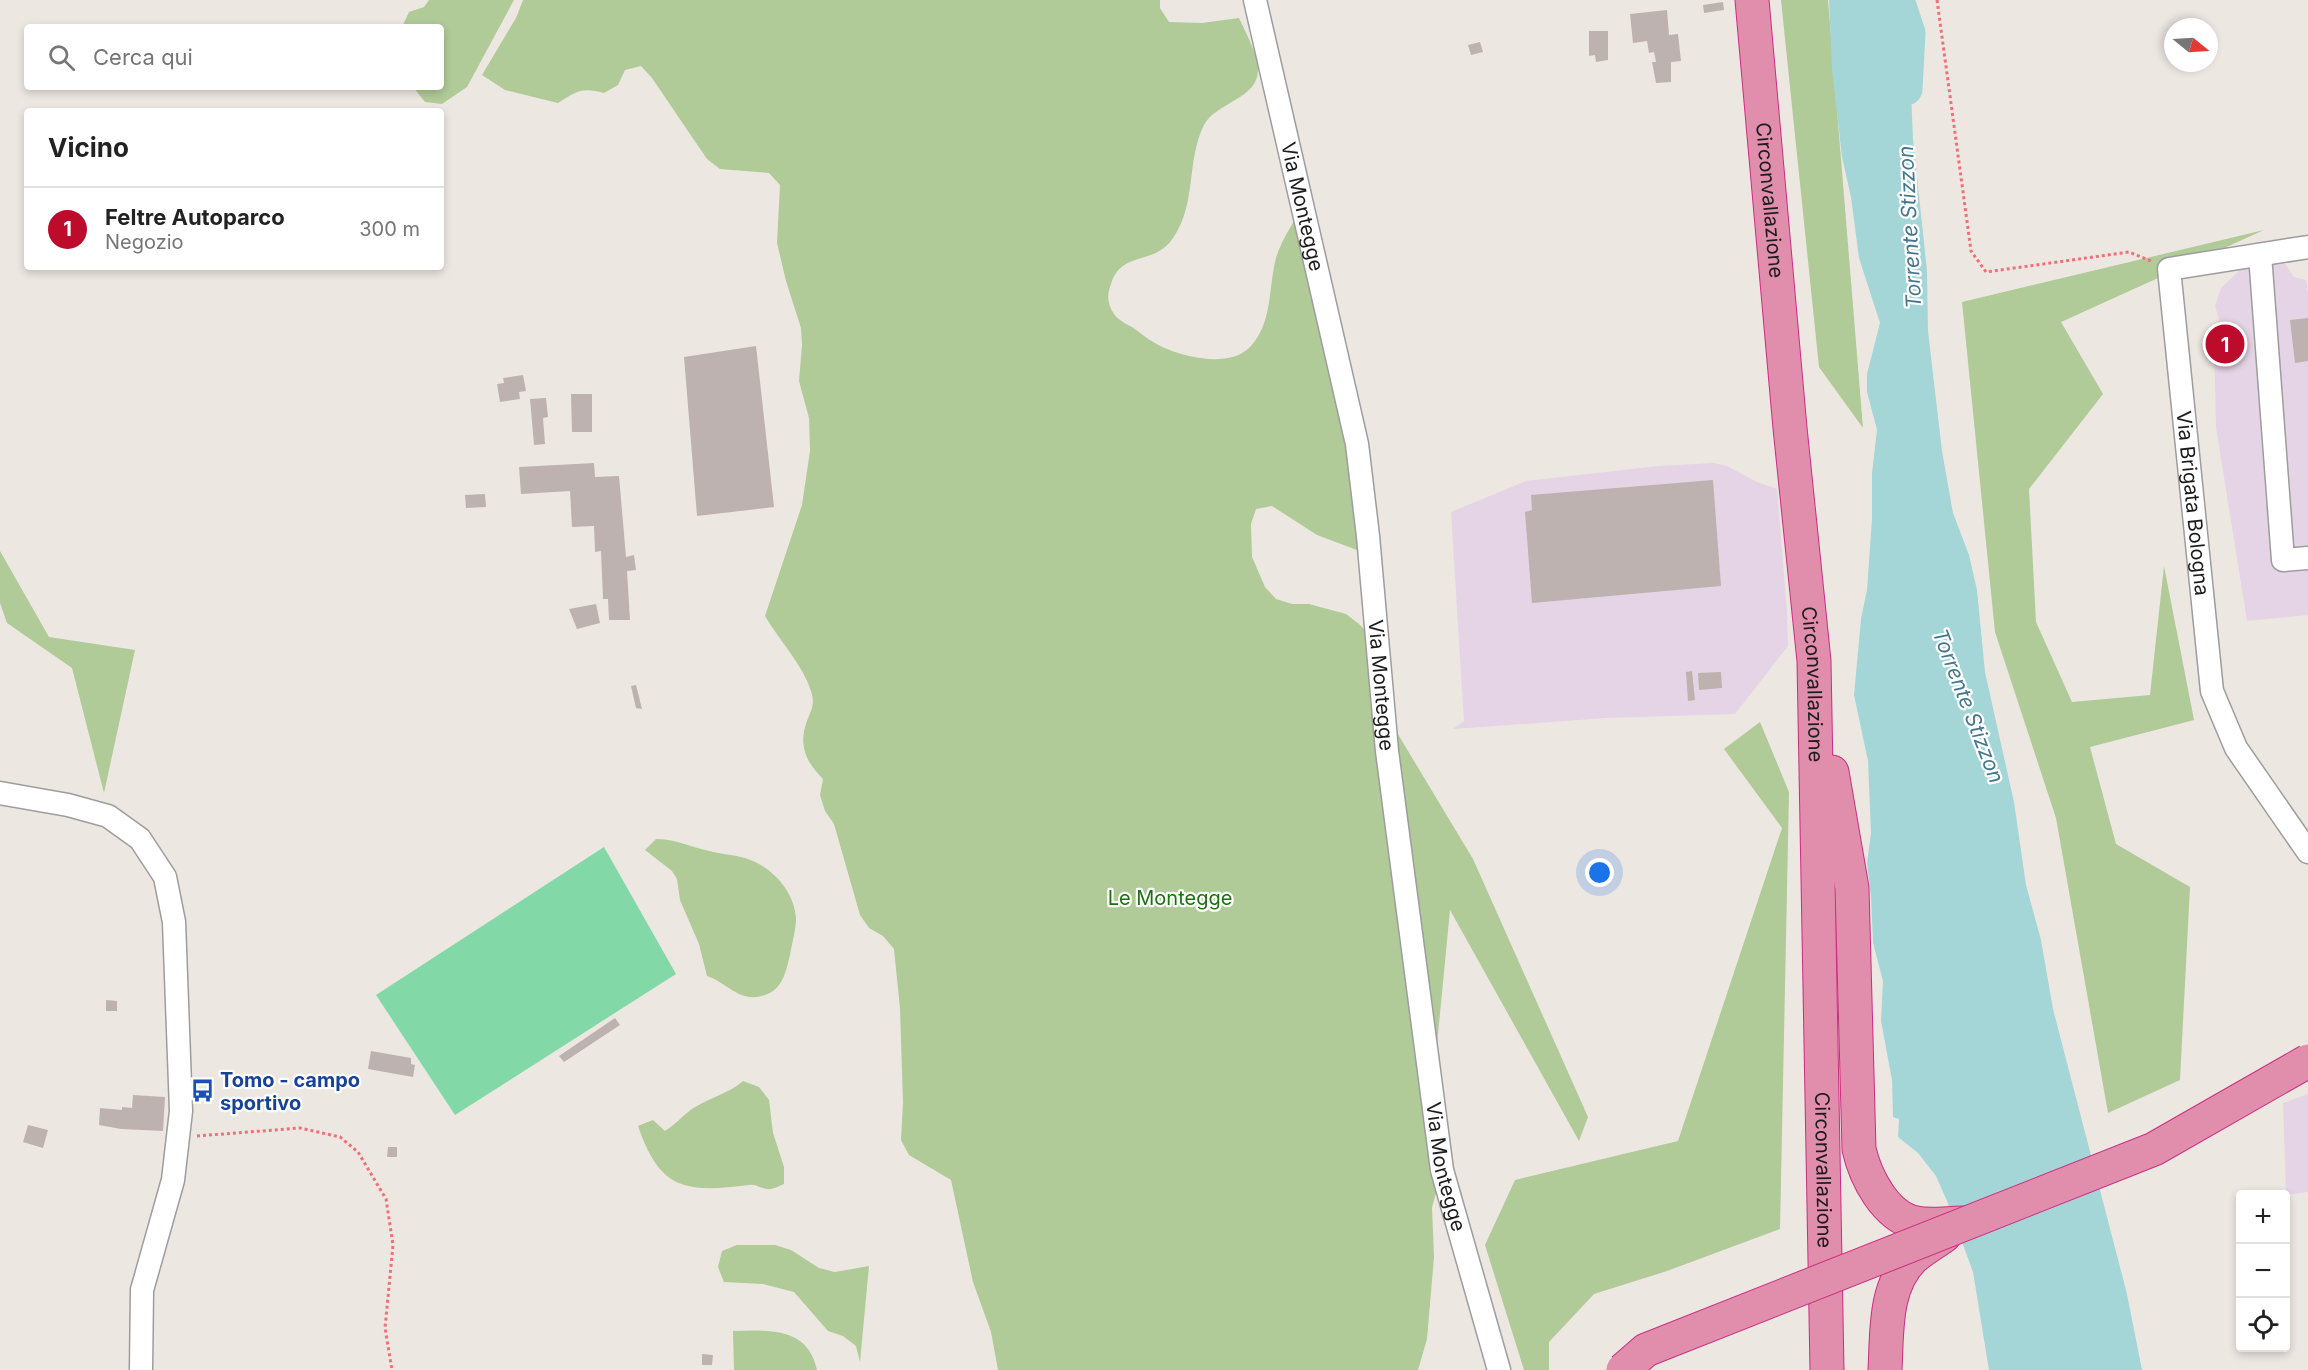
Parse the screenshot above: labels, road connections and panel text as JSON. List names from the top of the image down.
{
  "streets": {
    "highway": ["Circonvallazione"],
    "street": ["Via Montegge", "Via Brigata Bologna"]
  },
  "water": ["Torrente Stizzon"],
  "parks": ["Le Montegge"],
  "places": {
    "bus stop": ["Tomo - campo sportivo"]
  },
  "north": "right",
  "page": {
    "search": "Cerca qui",
    "heading": "Vicino",
    "list": [
      {
        "mark": "1",
        "name": "Feltre Autoparco",
        "note": "Negozio",
        "value": "300 m"
      }
    ],
    "pins": "1",
    "map_buttons": ["+", "−"]
  }
}
